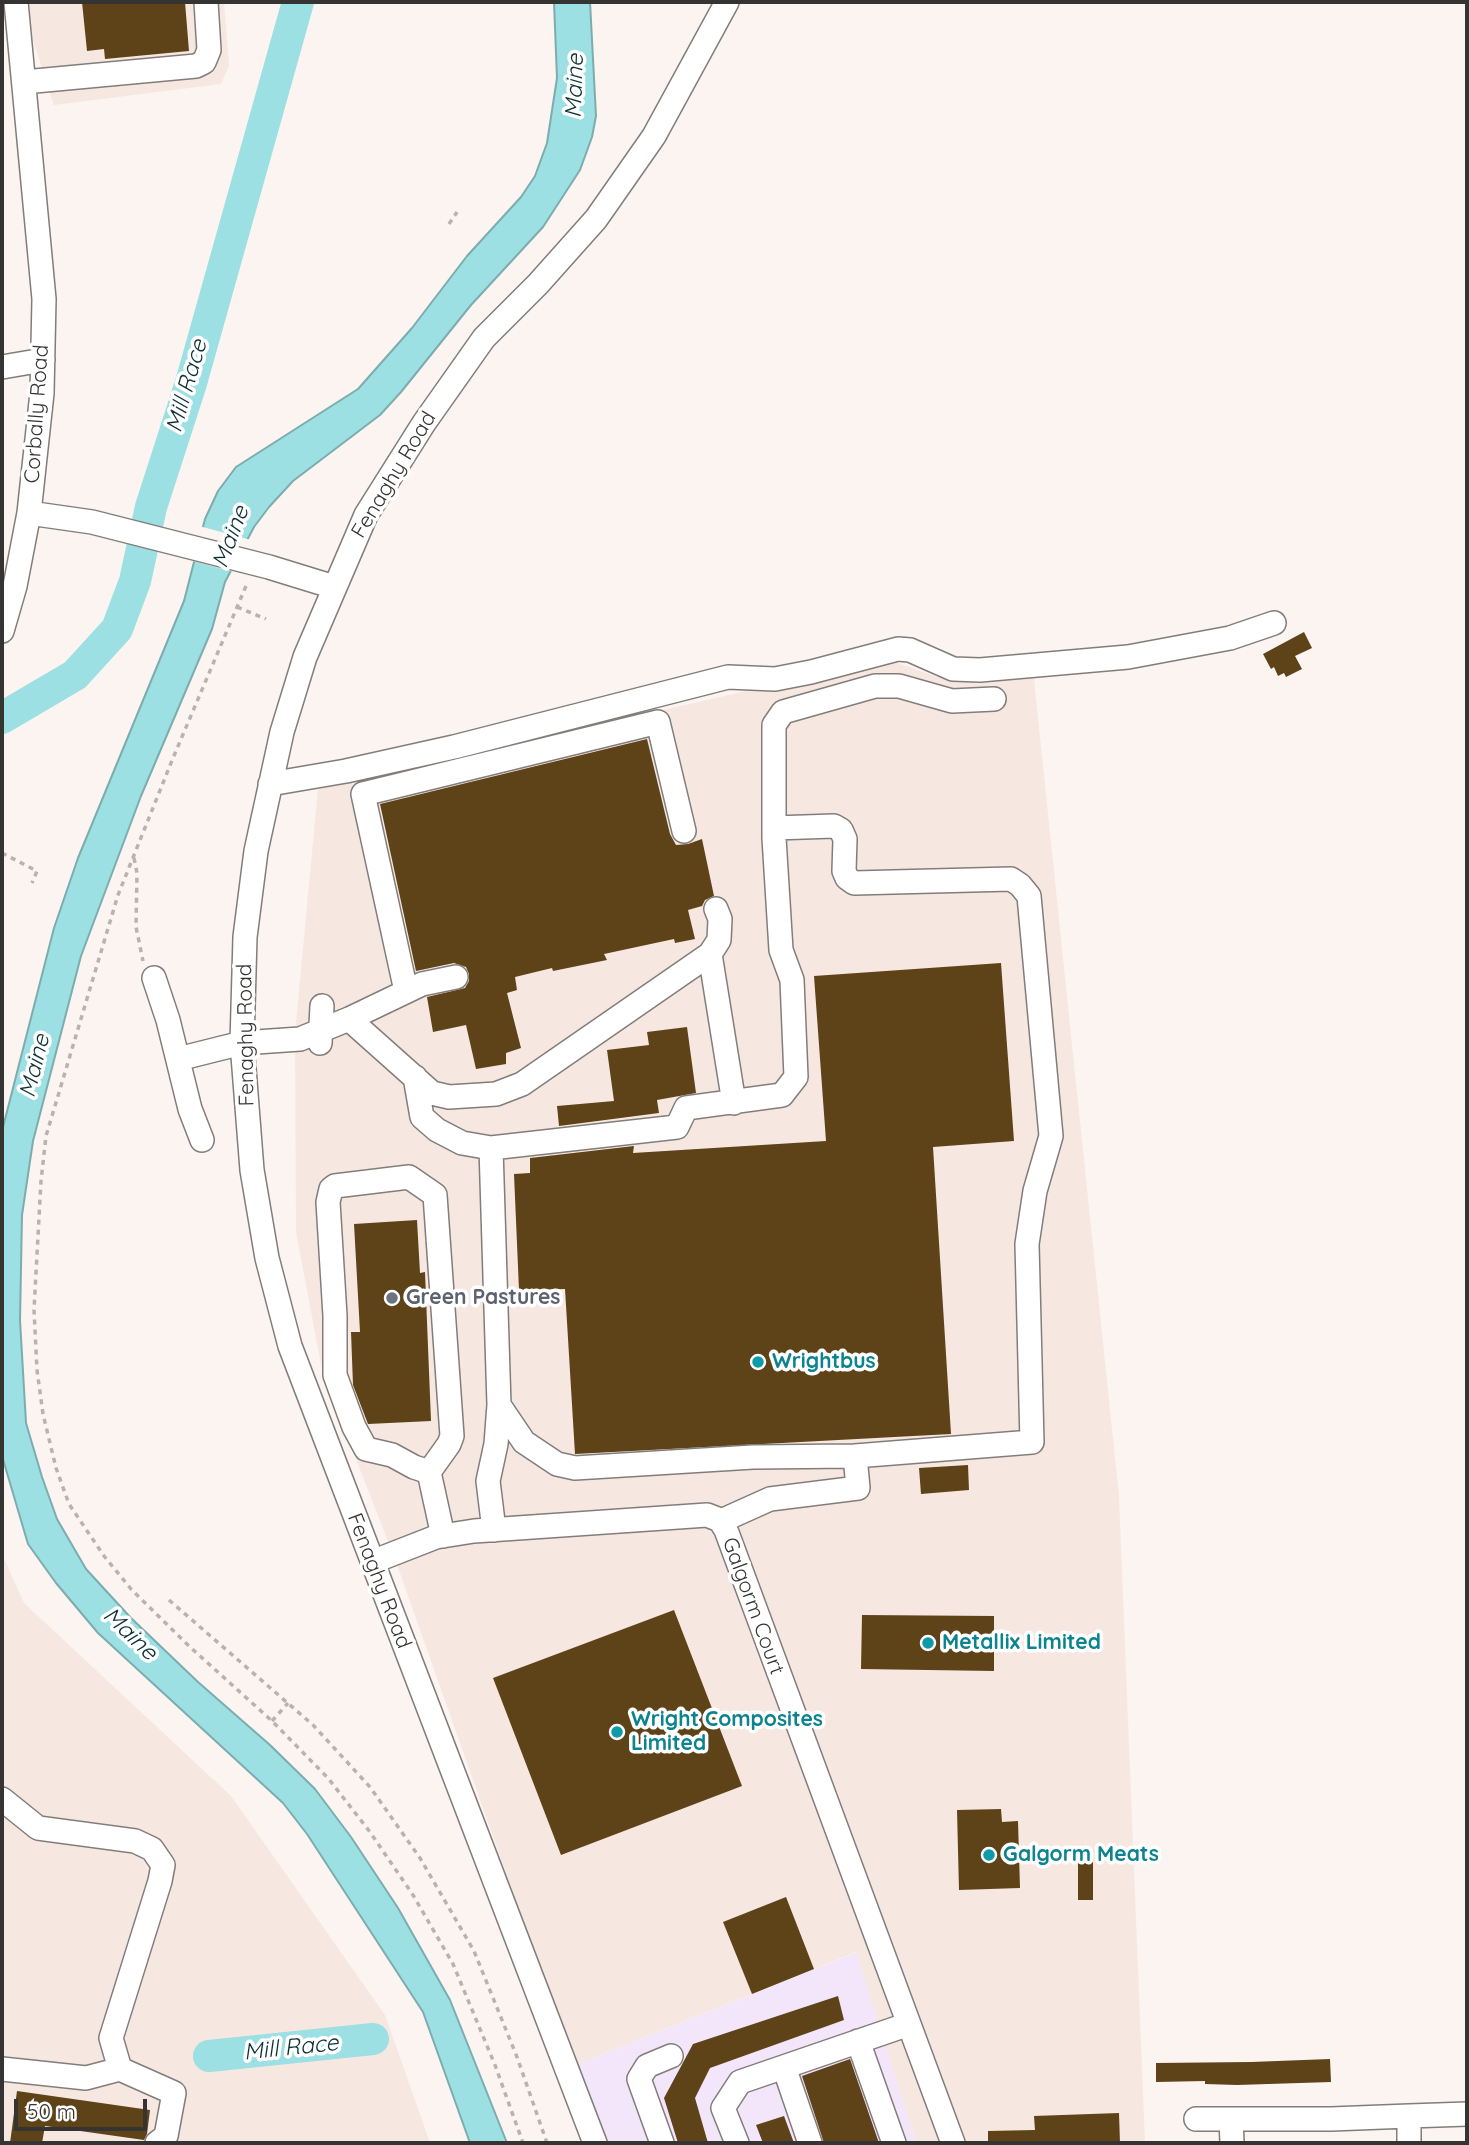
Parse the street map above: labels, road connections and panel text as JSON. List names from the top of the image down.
{
  "streets": {
    "street": ["Corbally Road", "Fenaghy Road", "Galgorm Court"]
  },
  "crossings": [
    ["Corbally Road", "Fenaghy Road"],
    ["Fenaghy Road", "Galgorm Court"]
  ],
  "water": ["Maine", "Mill Race"],
  "places": [
    "Green Pastures",
    "Wrightbus",
    "Metallix Limited",
    "Wright Composites Limited",
    "Galgorm Meats"
  ],
  "scale_bar": "50 m"
}
